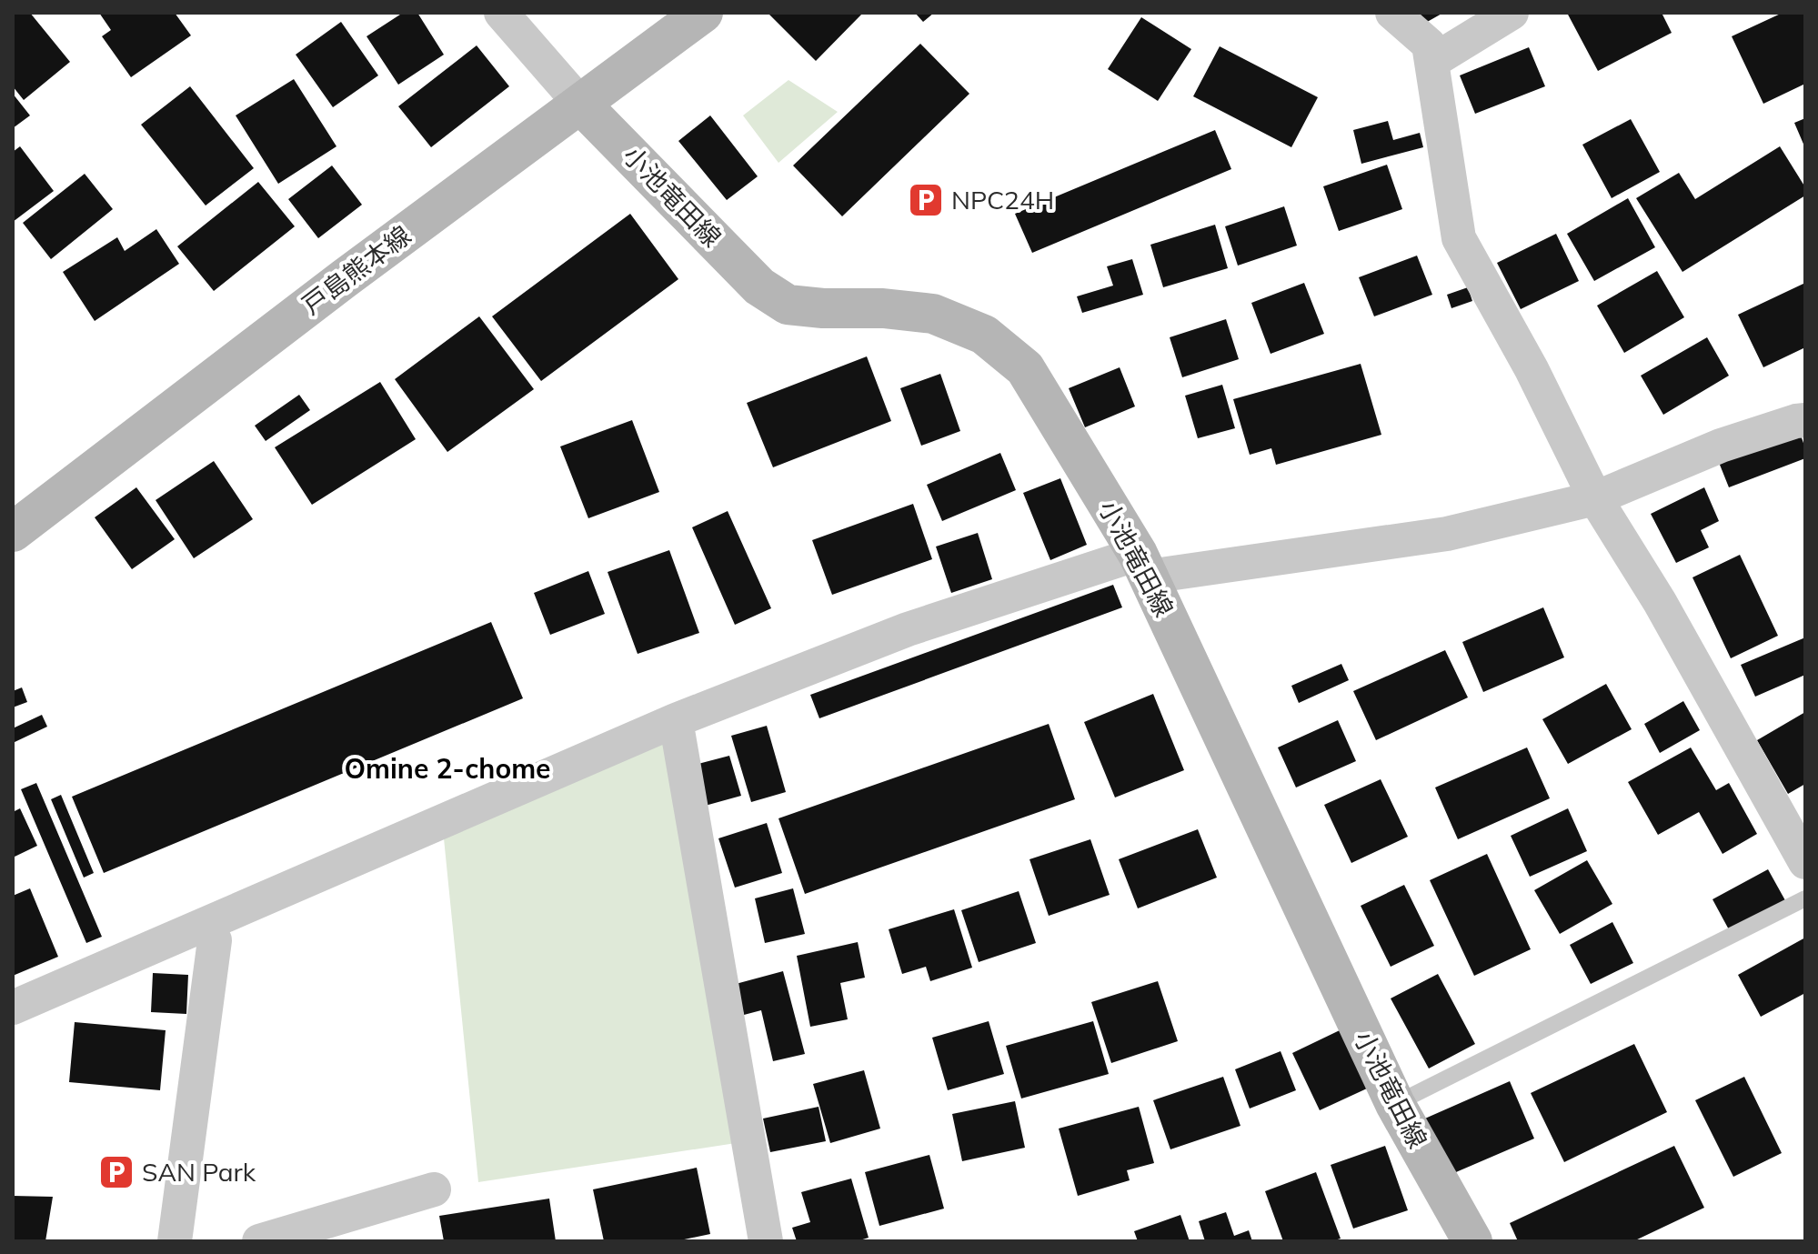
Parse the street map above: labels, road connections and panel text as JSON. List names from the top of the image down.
{
  "streets": {
    "main road": ["小池竜田線", "戸島熊本線"]
  },
  "crossings": [
    ["小池竜田線", "戸島熊本線"]
  ],
  "districts": ["Omine 2-chome"],
  "places": {
    "parking": ["NPC24H", "SAN Park"]
  }
}
